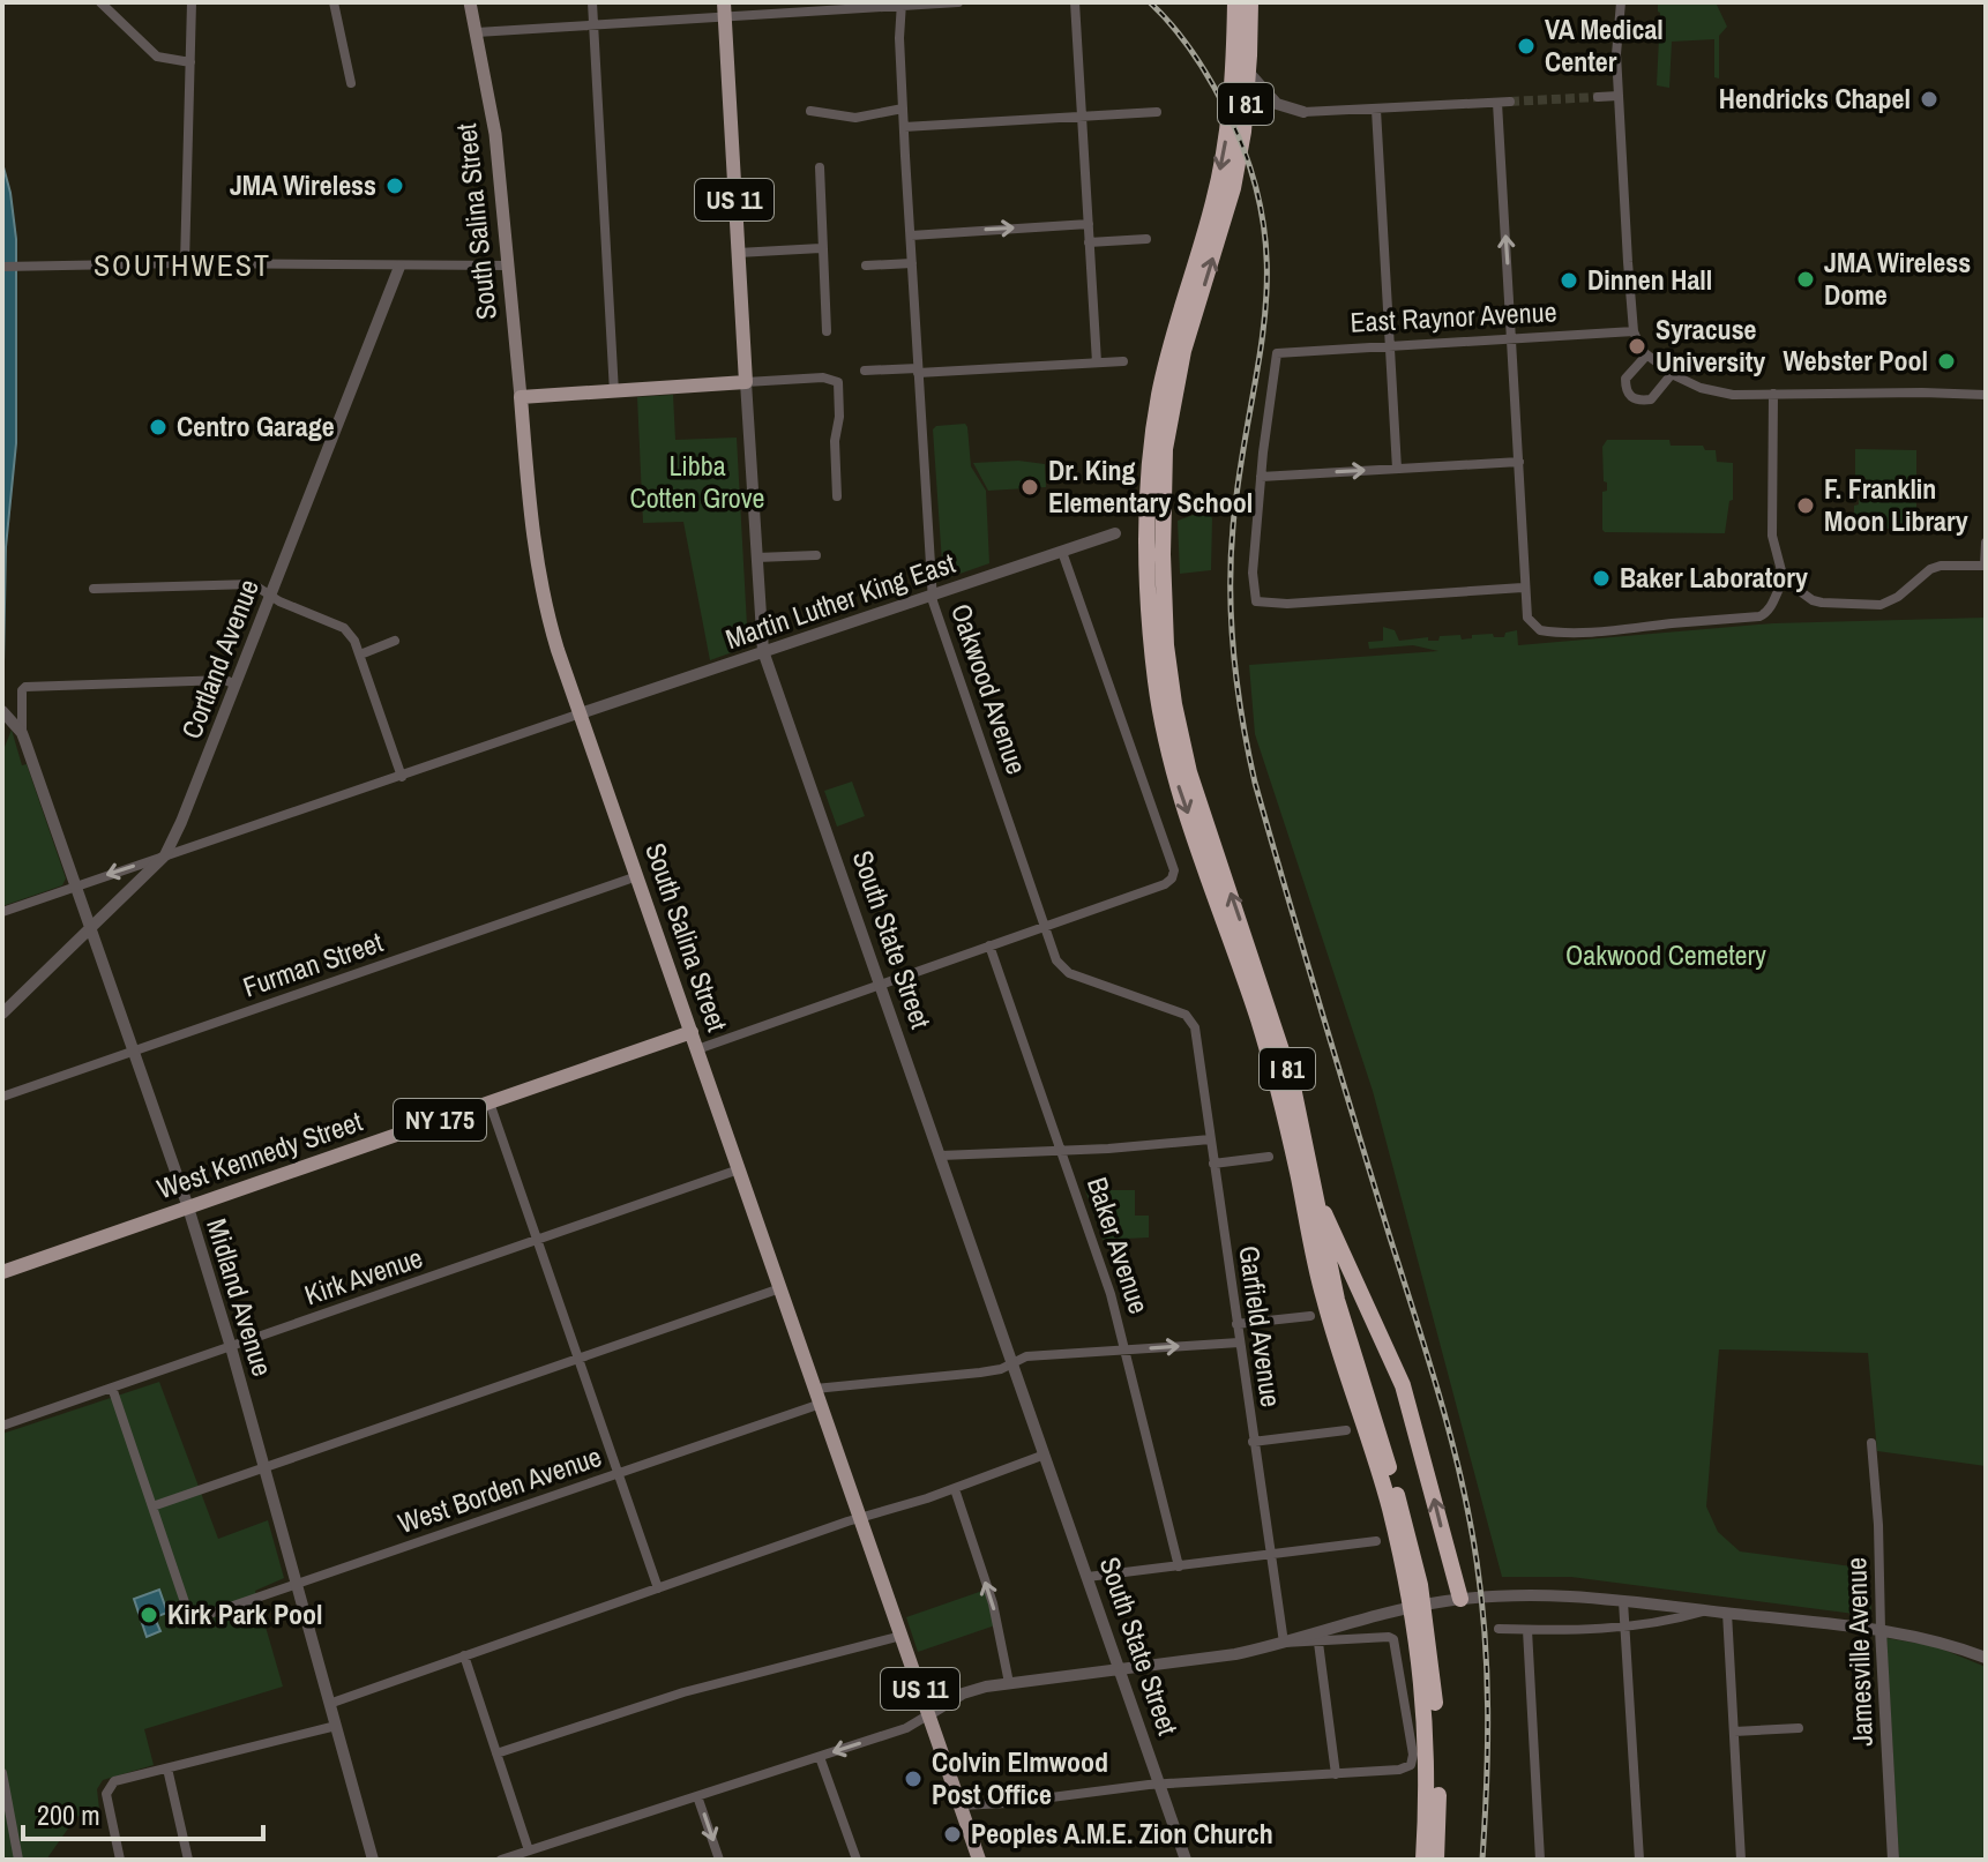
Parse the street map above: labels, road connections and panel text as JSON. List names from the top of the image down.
{
  "streets": {
    "highway": ["I 81"],
    "main road": [
      "US 11",
      "South Salina Street",
      "South State Street",
      "NY 175",
      "West Kennedy Street"
    ],
    "street": [
      "East Raynor Avenue",
      "Martin Luther King East",
      "Cortland Avenue",
      "Oakwood Avenue",
      "Furman Street",
      "Baker Avenue",
      "Kirk Avenue",
      "Midland Avenue",
      "Garfield Avenue",
      "West Borden Avenue",
      "Jamesville Avenue"
    ]
  },
  "crossings": [
    ["South Salina Street", "Martin Luther King East"],
    ["South Salina Street", "Furman Street"],
    ["South Salina Street", "West Kennedy Street"],
    ["South Salina Street", "Kirk Avenue"],
    ["South Salina Street", "West Borden Avenue"],
    ["Martin Luther King East", "Oakwood Avenue"],
    ["Martin Luther King East", "South State Street"],
    ["Cortland Avenue", "Midland Avenue"],
    ["Oakwood Avenue", "Garfield Avenue"],
    ["South State Street", "West Borden Avenue"],
    ["Furman Street", "Midland Avenue"],
    ["West Kennedy Street", "Midland Avenue"],
    ["Baker Avenue", "West Borden Avenue"],
    ["Kirk Avenue", "Midland Avenue"],
    ["Midland Avenue", "West Borden Avenue"],
    ["Garfield Avenue", "West Borden Avenue"]
  ],
  "districts": ["SOUTHWEST"],
  "parks": ["Libba Cotten Grove", "Oakwood Cemetery"],
  "places": [
    "VA Medical Center",
    "Hendricks Chapel",
    "JMA Wireless",
    "JMA Wireless Dome",
    "Dinnen Hall",
    "Syracuse University",
    "Webster Pool",
    "Centro Garage",
    "Dr. King Elementary School",
    "F. Franklin Moon Library",
    "Baker Laboratory",
    "Kirk Park Pool",
    "Colvin Elmwood Post Office",
    "Peoples A.M.E. Zion Church"
  ],
  "scale_bar": "200 m"
}
